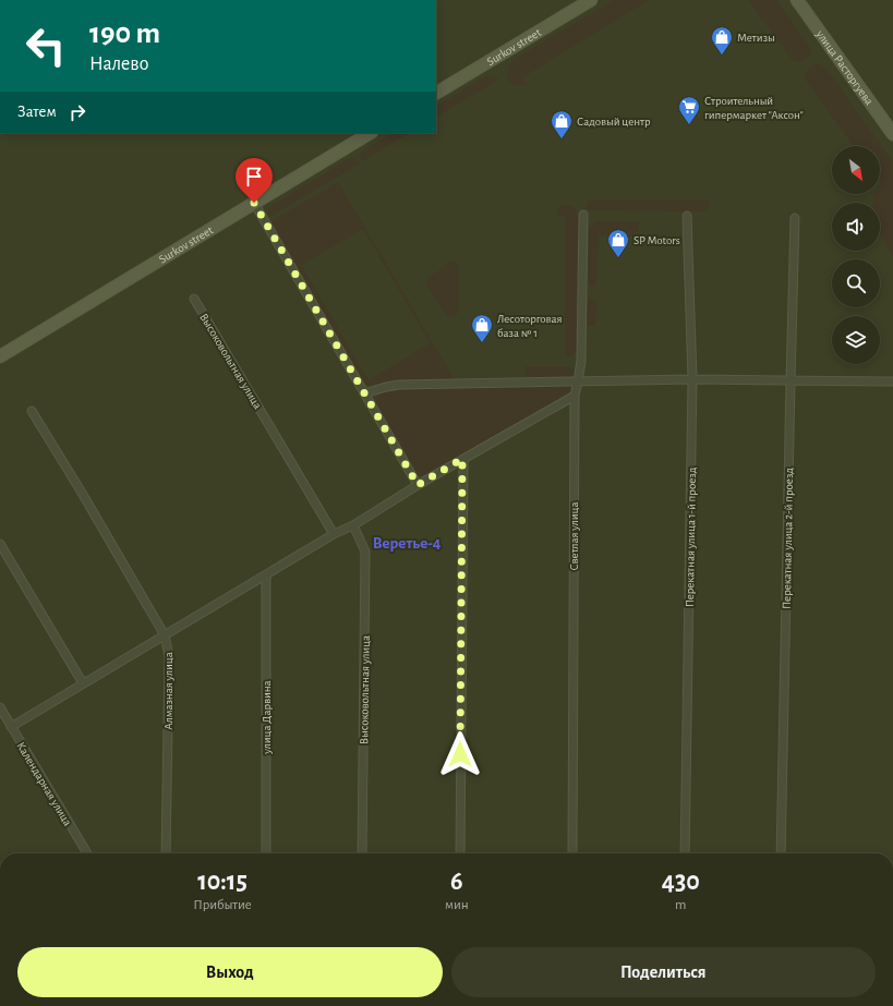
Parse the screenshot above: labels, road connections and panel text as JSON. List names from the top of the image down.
{
  "streets": {
    "main road": ["Surkov street", "улица Расторгуева"],
    "street": [
      "Высоковольтная улица",
      "Светлая улица",
      "Перекатная улица 1-й проезд",
      "Перекатная улица 2-й проезд",
      "Алмазная улица",
      "улица Дарвина",
      "Календарная улица"
    ]
  },
  "districts": ["Веретье-4"],
  "places": {
    "shop": [
      "Метизы",
      "Садовый центр",
      "SP Motors",
      "Лесоторговая база № 1"
    ],
    "supermarket": ["Строительный гипермаркет \"Аксон\""]
  },
  "north": "bottom right",
  "page": {
    "turn": ["190 m", "Налево"],
    "then": "Затем",
    "eta": [
      "10:15",
      "Прибытие",
      "6",
      "мин",
      "430",
      "m"
    ],
    "buttons": ["Выход", "Поделиться"]
  }
}
